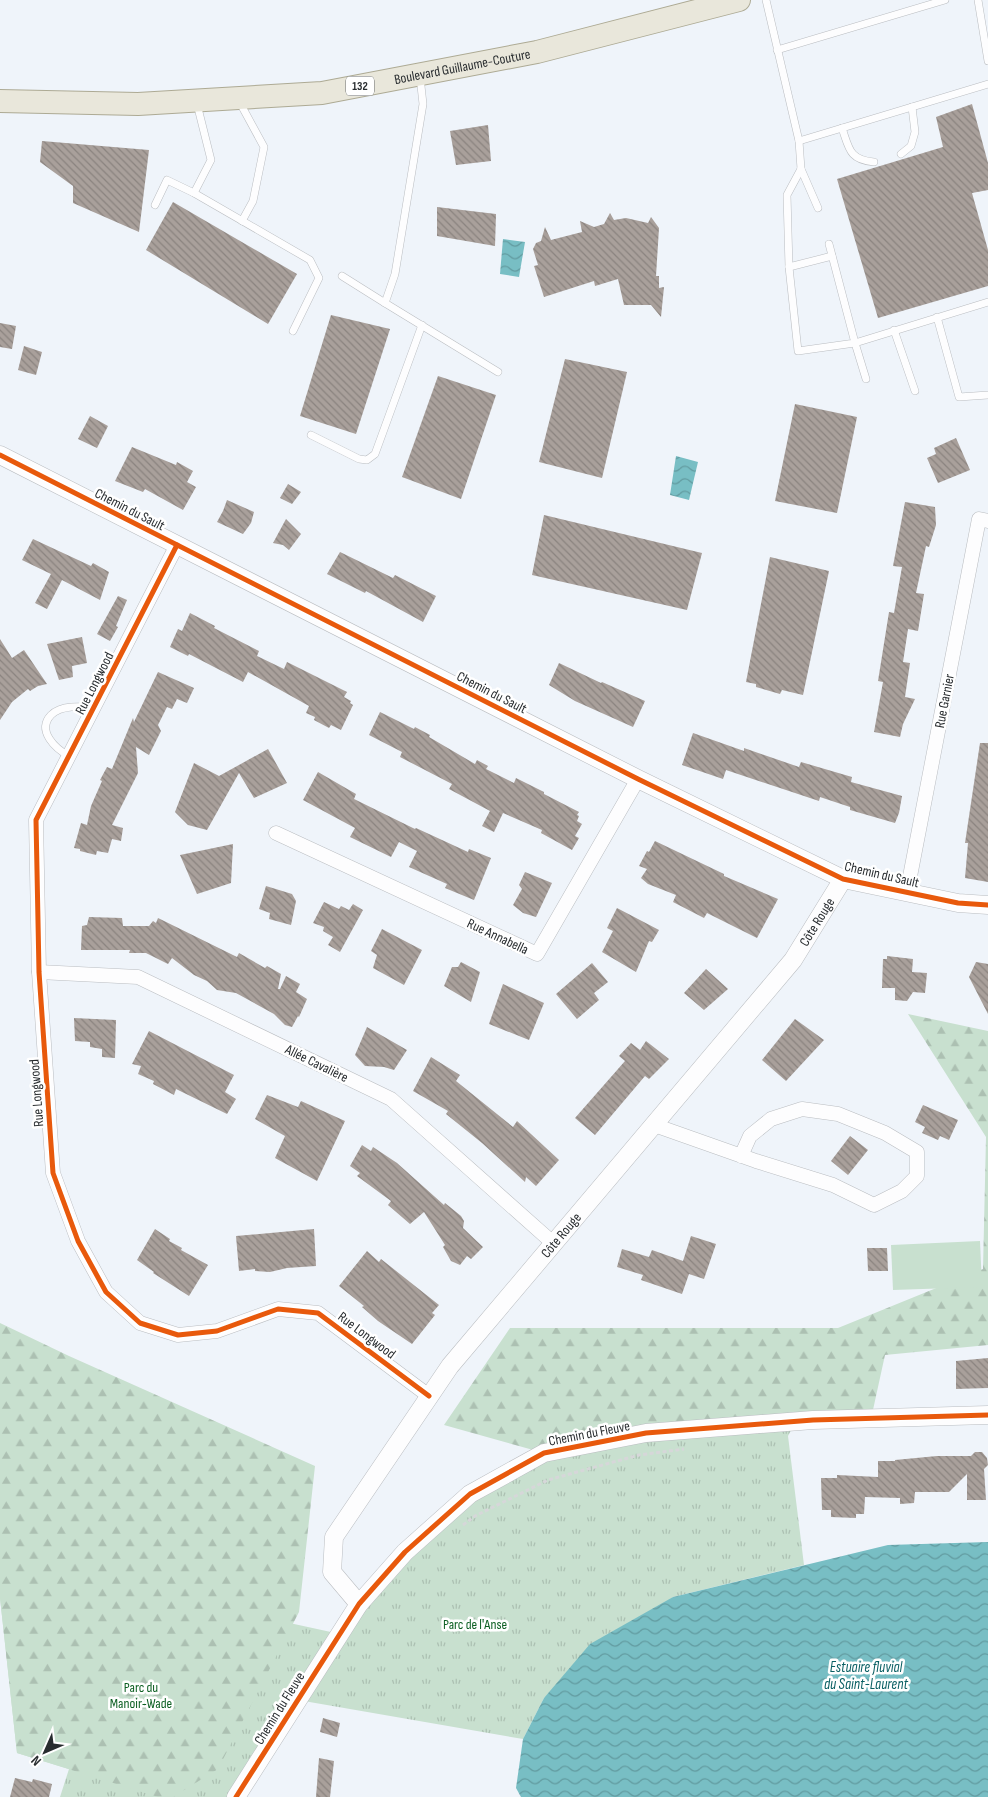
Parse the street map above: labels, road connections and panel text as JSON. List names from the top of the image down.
{
  "streets": {
    "main road": ["Boulevard Guillaume-Couture", "132"],
    "street": [
      "Chemin du Sault",
      "Rue Longwood",
      "Rue Garnier",
      "Côte Rouge",
      "Rue Annabella",
      "Allée Cavalière",
      "Chemin du Fleuve"
    ]
  },
  "crossings": [
    ["Chemin du Sault", "Rue Longwood"],
    ["Chemin du Sault", "Rue Garnier"],
    ["Chemin du Sault", "Côte Rouge"],
    ["Chemin du Sault", "Rue Annabella"],
    ["Rue Longwood", "Côte Rouge"],
    ["Rue Longwood", "Allée Cavalière"],
    ["Côte Rouge", "Allée Cavalière"],
    ["Côte Rouge", "Chemin du Fleuve"]
  ],
  "water": ["Estuaire fluvial du Saint-Laurent"],
  "parks": ["Parc de l'Anse", "Parc du Manoir-Wade"],
  "north": "bottom left"
}
